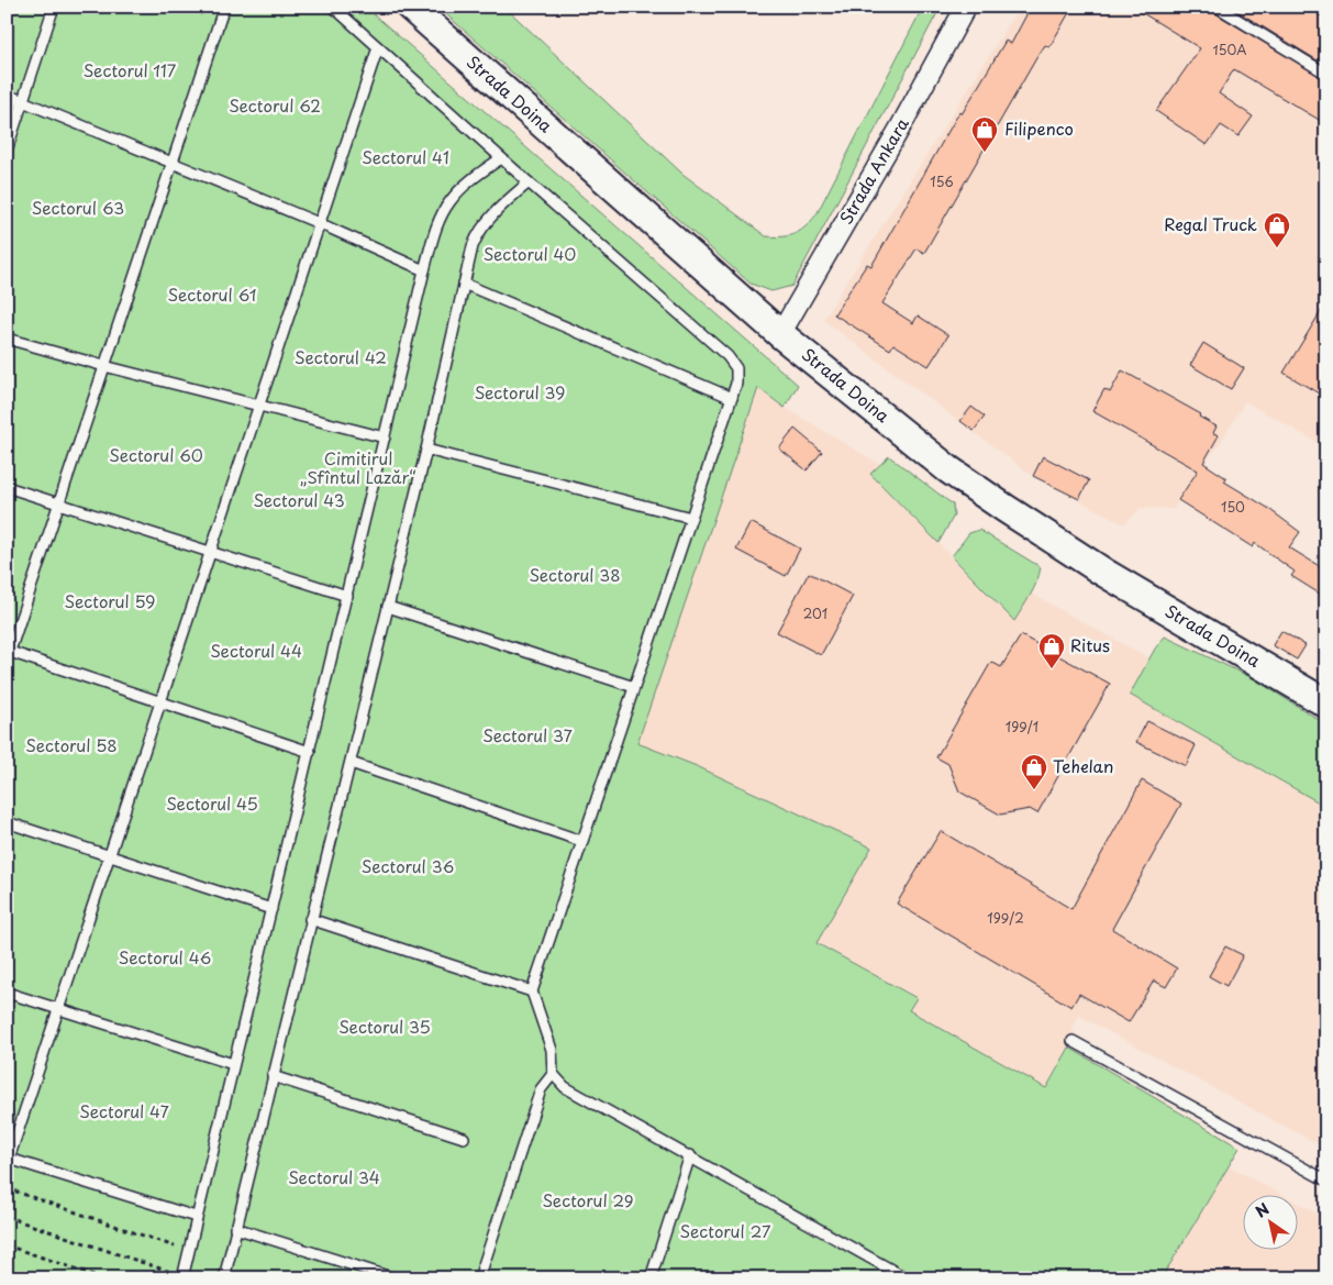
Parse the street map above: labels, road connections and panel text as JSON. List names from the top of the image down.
{
  "streets": {
    "main road": ["Strada Doina"],
    "street": ["Strada Ankara"]
  },
  "crossings": [
    ["Strada Doina", "Strada Ankara"]
  ],
  "parks": [
    "Sectorul 117",
    "Sectorul 62",
    "Sectorul 41",
    "Sectorul 63",
    "Sectorul 40",
    "Sectorul 61",
    "Sectorul 42",
    "Sectorul 39",
    "Sectorul 60",
    "Cimitirul „Sfîntul Lazăr“",
    "Sectorul 43",
    "Sectorul 38",
    "Sectorul 59",
    "Sectorul 44",
    "Sectorul 37",
    "Sectorul 58",
    "Sectorul 45",
    "Sectorul 36",
    "Sectorul 46",
    "Sectorul 35",
    "Sectorul 47",
    "Sectorul 34",
    "Sectorul 29",
    "Sectorul 27"
  ],
  "places": {
    "shop": [
      "Filipenco",
      "Regal Truck",
      "Ritus",
      "Tehelan"
    ]
  },
  "house_numbers": [
    "150A",
    "156",
    "150",
    "201",
    "199/1",
    "199/2"
  ],
  "north": "top left"
}
